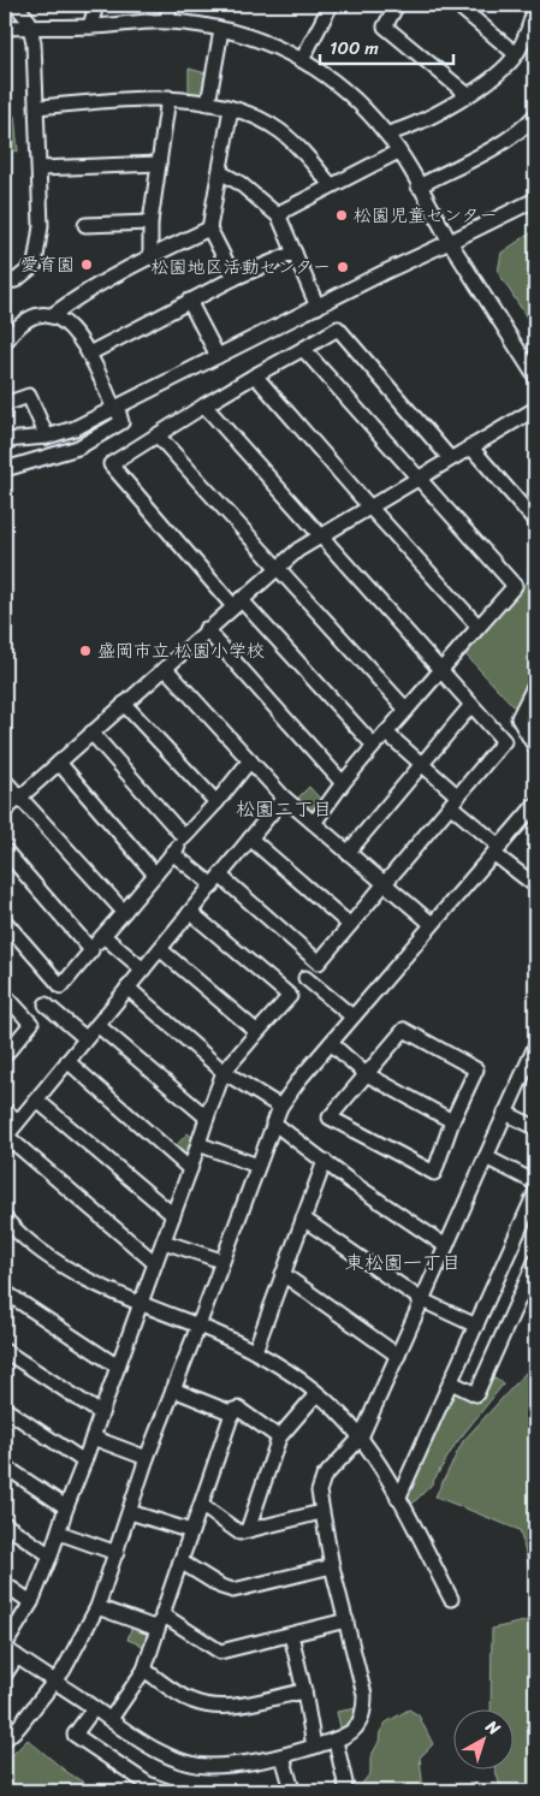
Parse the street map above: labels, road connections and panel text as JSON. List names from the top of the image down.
{
  "districts": ["松園二丁目", "東松園一丁目"],
  "places": [
    "松園児童センター",
    "愛育園",
    "松園地区活動センター",
    "盛岡市立 松園小学校"
  ],
  "scale_bar": "100 m",
  "north": "top right"
}
